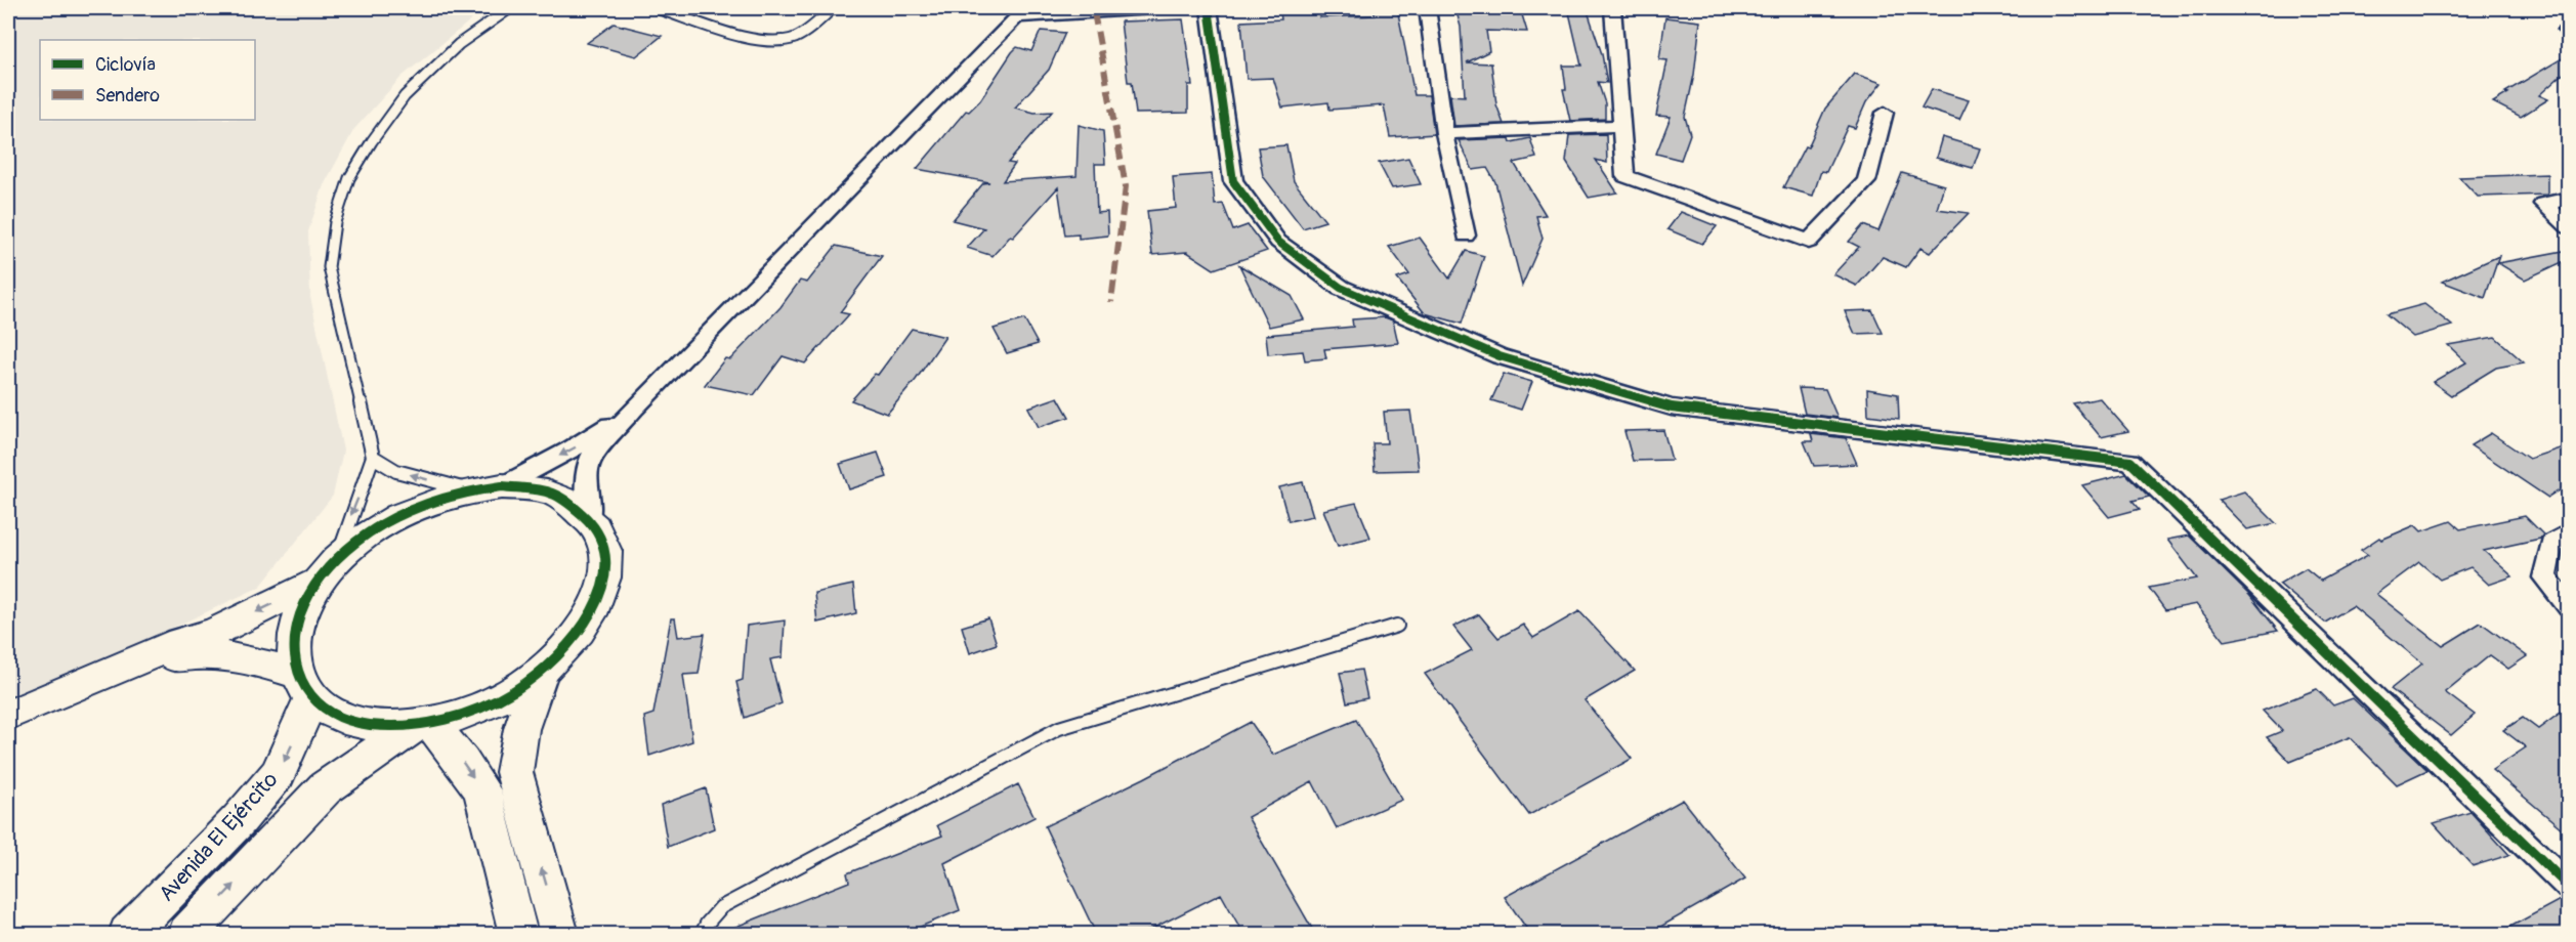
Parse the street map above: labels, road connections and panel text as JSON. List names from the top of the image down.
{
  "streets": {
    "street": ["Avenida El Ejército"]
  },
  "legend": ["Ciclovía", "Sendero"]
}
